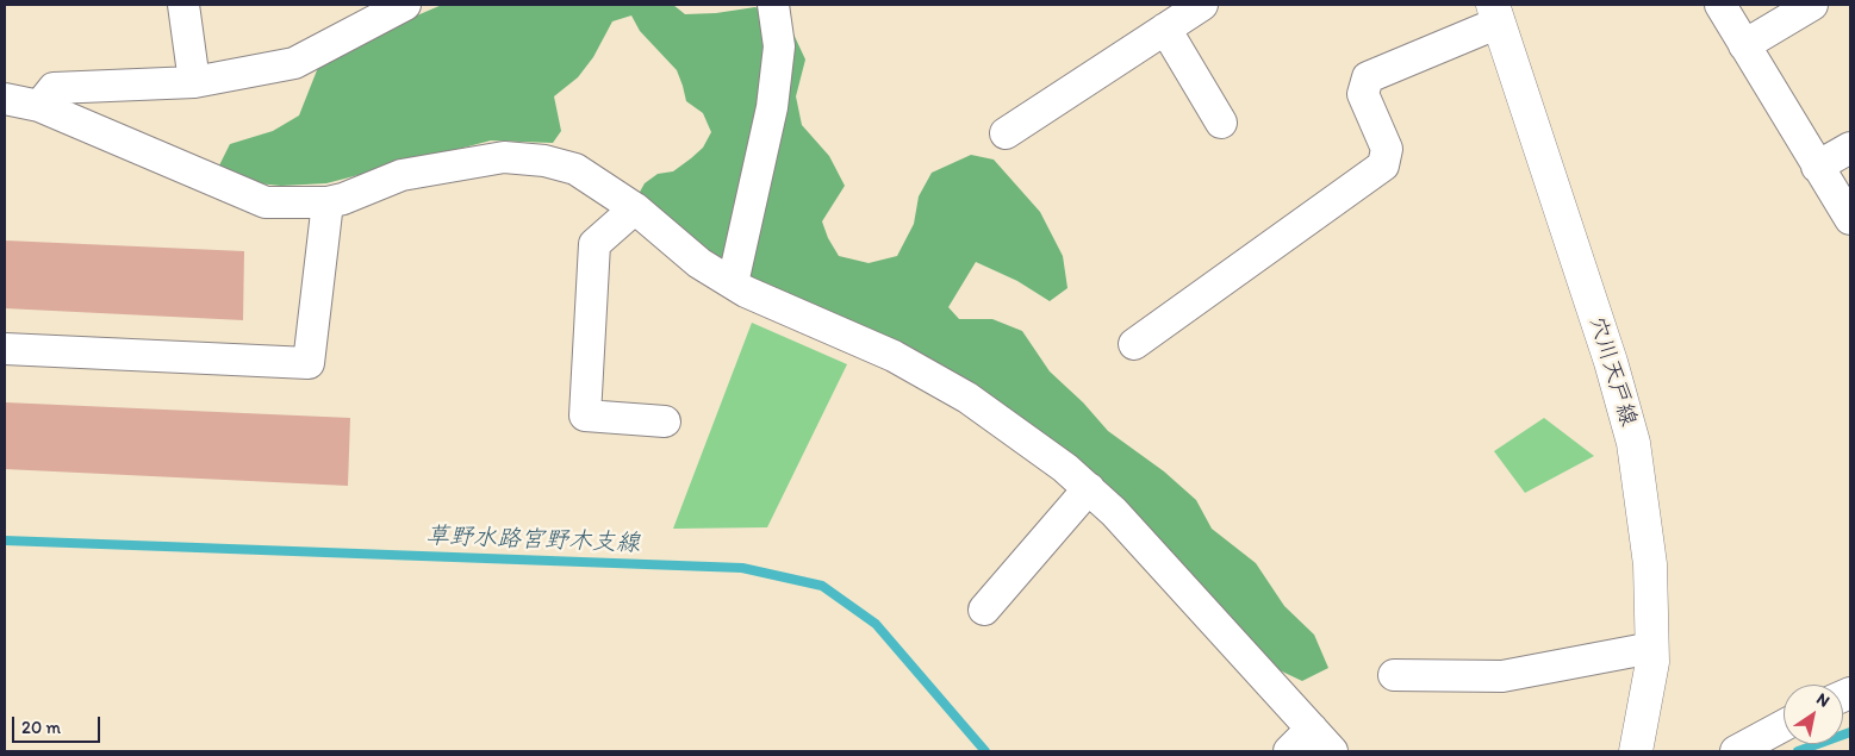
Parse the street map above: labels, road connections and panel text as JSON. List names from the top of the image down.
{
  "streets": {
    "main road": ["穴川天戸線"]
  },
  "water": ["草野水路宮野木支線"],
  "scale_bar": "20 m",
  "north": "top right"
}
